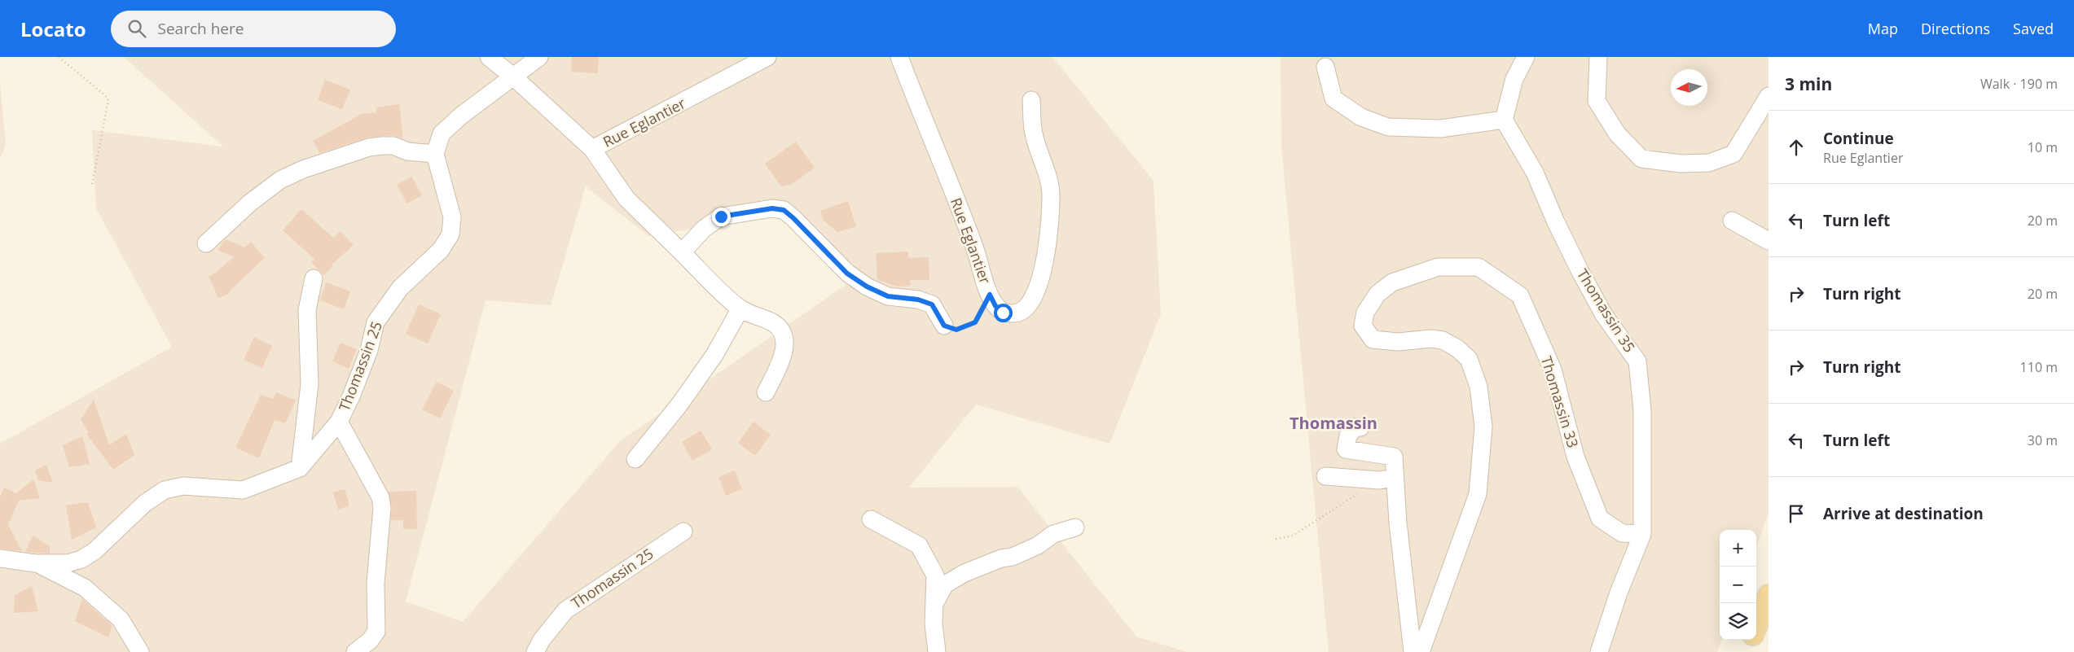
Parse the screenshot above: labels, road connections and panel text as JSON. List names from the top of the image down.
{
  "streets": {
    "street": [
      "Rue Eglantier",
      "Thomassin 35",
      "Thomassin 25",
      "Thomassin 33"
    ]
  },
  "crossings": [
    ["Thomassin 35", "Thomassin 33"]
  ],
  "districts": ["Thomassin"],
  "north": "left",
  "page": {
    "header": "Locato",
    "search": "Search here",
    "nav": ["Map", "Directions", "Saved"],
    "heading": ["3 min", "Walk · 190 m"],
    "list": [
      ["Continue", "Rue Eglantier", "10 m"],
      ["Turn left", "20 m"],
      ["Turn right", "20 m"],
      ["Turn right", "110 m"],
      ["Turn left", "30 m"],
      "Arrive at destination"
    ],
    "map_buttons": ["+", "−"]
  }
}
